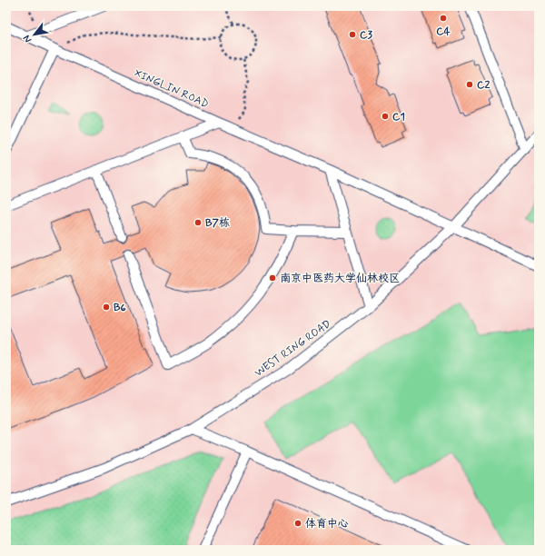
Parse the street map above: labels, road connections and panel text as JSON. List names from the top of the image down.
{
  "streets": {
    "lane": ["XINGLIN ROAD", "WEST RING ROAD"]
  },
  "crossings": [
    ["XINGLIN ROAD", "WEST RING ROAD"]
  ],
  "places": [
    "C4",
    "C3",
    "C2",
    "C1",
    "B7栋",
    "南京中医药大学仙林校区",
    "B6",
    "体育中心"
  ],
  "north": "bottom left"
}
